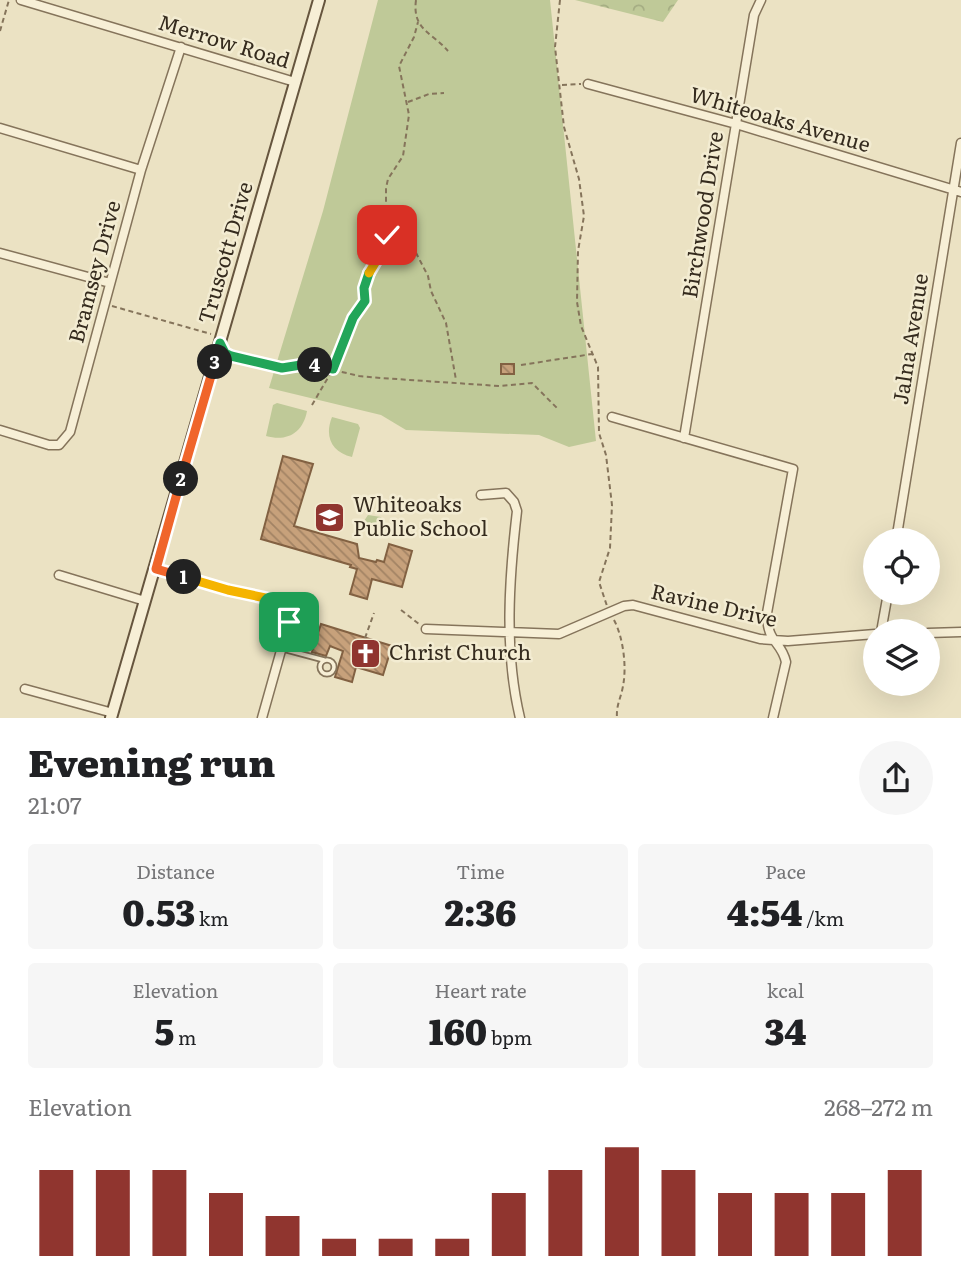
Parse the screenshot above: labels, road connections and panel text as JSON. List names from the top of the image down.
{
  "streets": {
    "street": [
      "Merrow Road",
      "Whiteoaks Avenue",
      "Birchwood Drive",
      "Truscott Drive",
      "Bramsey Drive",
      "Jalna Avenue",
      "Ravine Drive"
    ]
  },
  "crossings": [
    ["Merrow Road", "Truscott Drive"],
    ["Merrow Road", "Bramsey Drive"],
    ["Whiteoaks Avenue", "Birchwood Drive"],
    ["Whiteoaks Avenue", "Jalna Avenue"]
  ],
  "places": {
    "school or university": ["Whiteoaks Public School"],
    "church": ["Christ Church"]
  },
  "page": {
    "pins": [
      "3",
      "4",
      "2",
      "1"
    ],
    "heading": ["Evening run", "21:07"],
    "stats": [
      ["Distance", "0.53 km"],
      ["Time", "2:36"],
      ["Pace", "4:54 /km"],
      ["Elevation", "5 m"],
      ["Heart rate", "160 bpm"],
      ["kcal", "34"]
    ],
    "chart": ["Elevation", "268–272 m"]
  }
}
